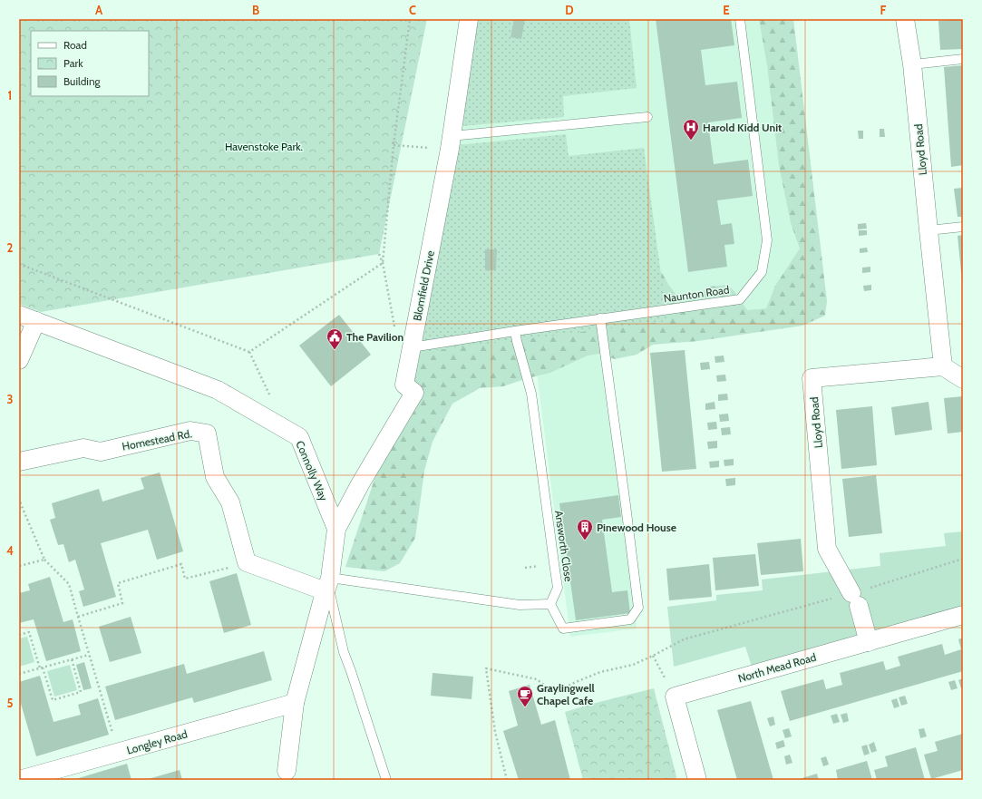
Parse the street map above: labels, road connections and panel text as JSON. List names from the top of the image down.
{
  "streets": {
    "street": [
      "Lloyd Road",
      "Blomfield Drive",
      "Homestead Rd.",
      "Connolly Way",
      "North Mead Road",
      "Longley Road"
    ],
    "lane": ["Naunton Road", "Answorth Close"]
  },
  "crossings": [
    ["Lloyd Road", "North Mead Road"],
    ["Blomfield Drive", "Naunton Road"],
    ["Blomfield Drive", "Connolly Way"],
    ["Naunton Road", "Answorth Close"],
    ["Connolly Way", "Longley Road"]
  ],
  "parks": ["Havenstoke Park."],
  "places": {
    "hospital": ["Harold Kidd Unit"],
    "public building": ["The Pavilion"],
    "building": ["Pinewood House"],
    "cafe": ["Graylingwell Chapel Cafe"]
  },
  "legend": ["Road", "Park", "Building"],
  "grid": {
    "columns": [
      "A",
      "B",
      "C",
      "D",
      "E",
      "F"
    ],
    "rows": [
      "1",
      "2",
      "3",
      "4",
      "5"
    ]
  }
}
